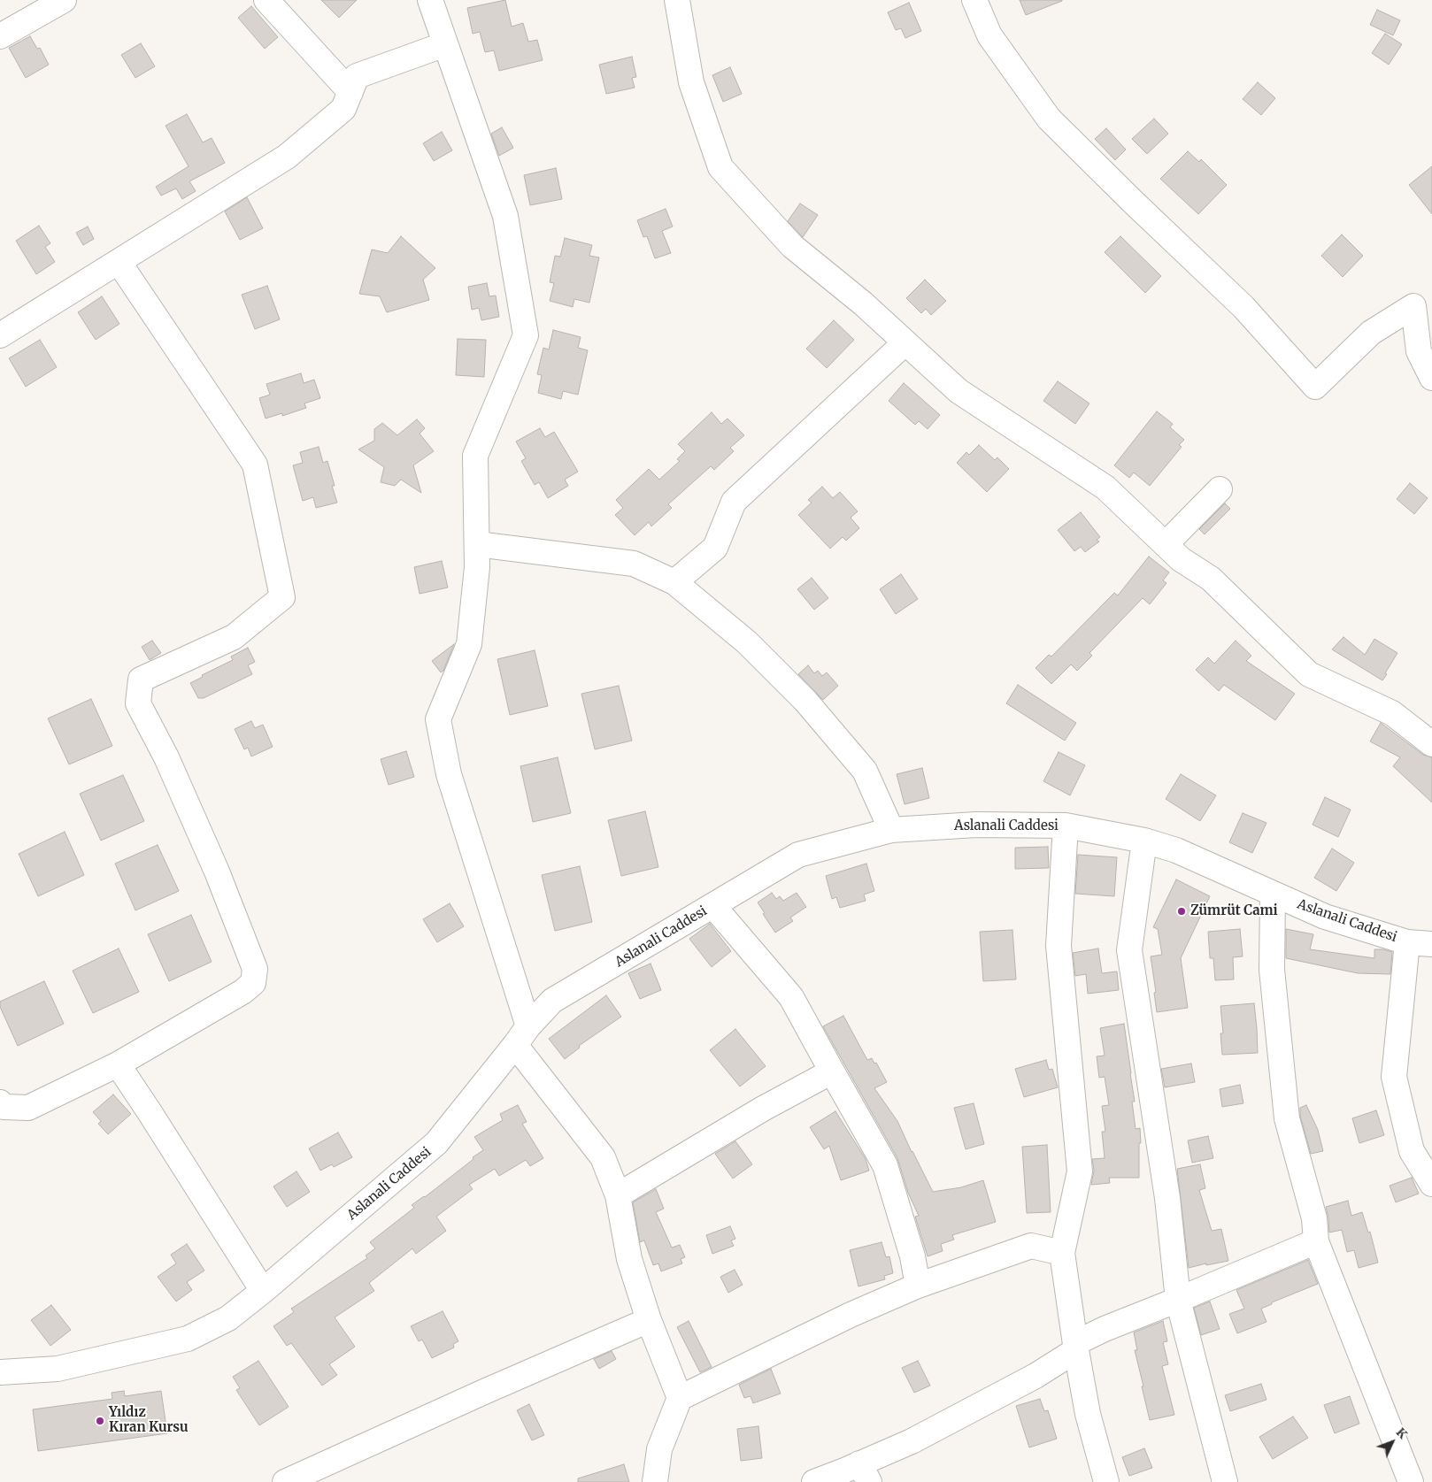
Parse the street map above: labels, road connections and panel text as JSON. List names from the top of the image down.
{
  "streets": {
    "street": ["Aslanali Caddesi"]
  },
  "places": ["Zümrüt Cami", "Yıldız Kıran Kursu"],
  "north": "top right"
}
